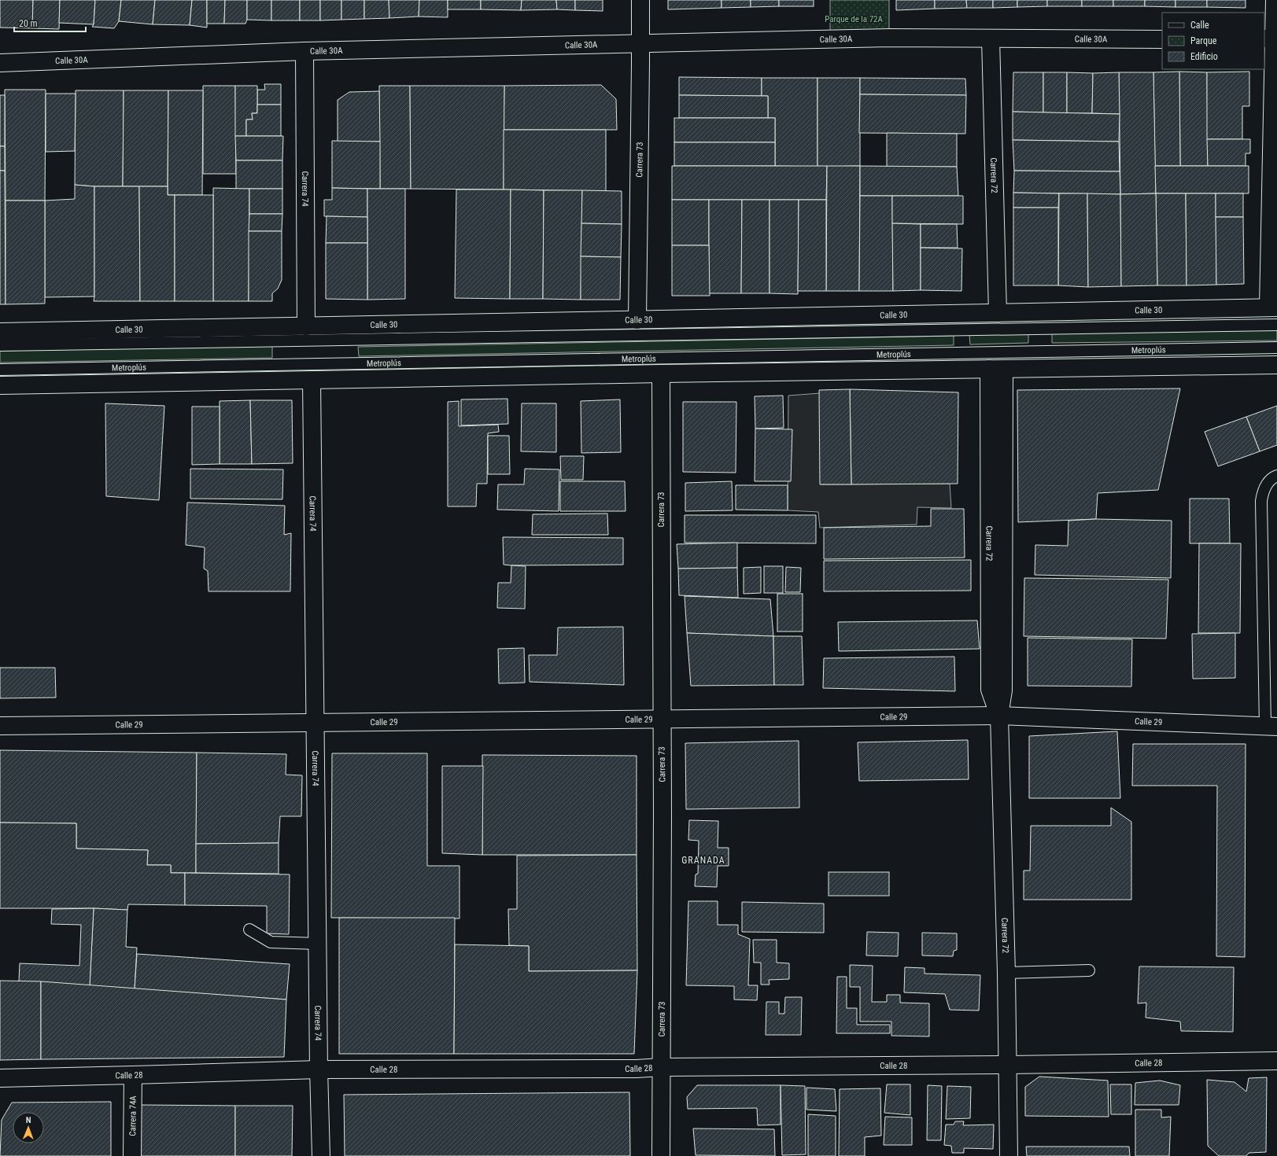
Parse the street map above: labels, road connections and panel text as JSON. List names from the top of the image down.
{
  "streets": {
    "street": [
      "Calle 30A",
      "Carrera 73",
      "Carrera 72",
      "Carrera 74",
      "Calle 30",
      "Calle 29",
      "Calle 28",
      "Carrera 74A"
    ],
    "lane": ["Metroplús"]
  },
  "crossings": [
    ["Calle 30A", "Carrera 73"],
    ["Calle 30A", "Carrera 72"],
    ["Calle 30A", "Carrera 74"],
    ["Carrera 73", "Calle 30"],
    ["Carrera 73", "Calle 29"],
    ["Carrera 73", "Calle 28"],
    ["Carrera 72", "Calle 30"],
    ["Carrera 72", "Calle 29"],
    ["Carrera 72", "Calle 28"],
    ["Carrera 74", "Calle 30"],
    ["Carrera 74", "Calle 29"],
    ["Carrera 74", "Calle 28"],
    ["Calle 28", "Carrera 74A"]
  ],
  "districts": ["GRANADA"],
  "parks": ["Parque de la 72A"],
  "legend": ["Calle", "Parque", "Edificio"],
  "scale_bar": "20 m",
  "north": "top"
}
